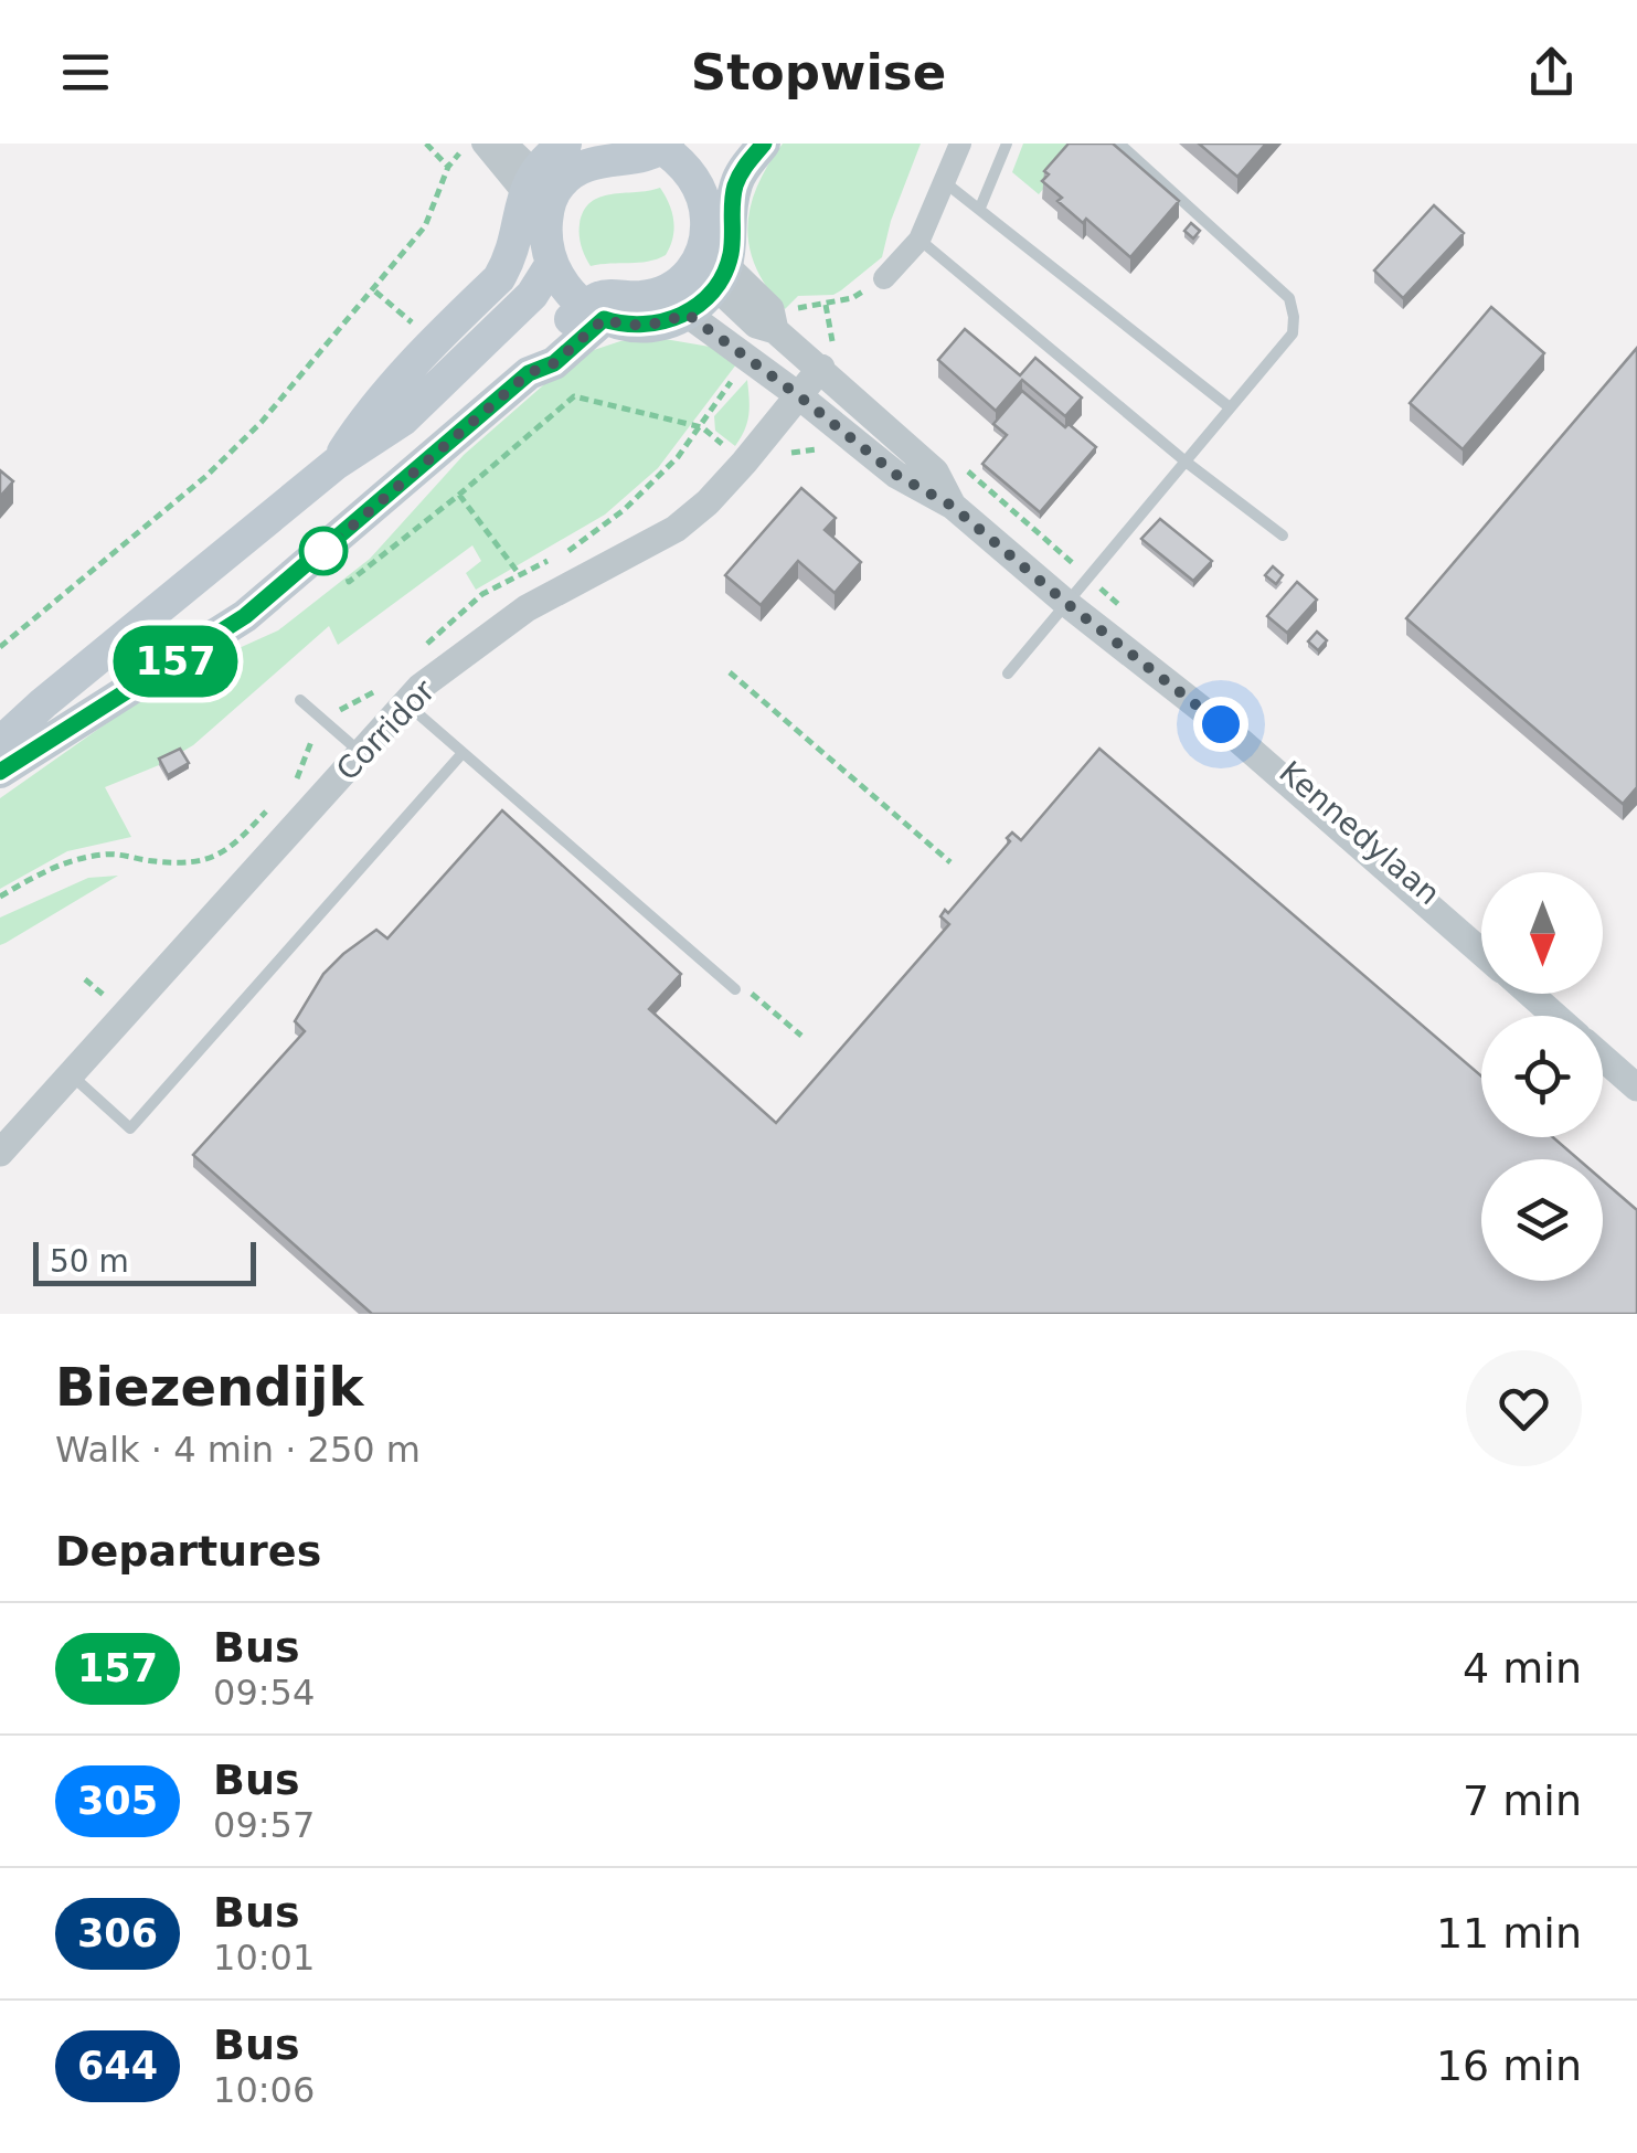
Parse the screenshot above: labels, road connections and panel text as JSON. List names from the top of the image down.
{
  "streets": {
    "street": ["Corridor", "Kennedylaan"]
  },
  "crossings": [
    ["Corridor", "Kennedylaan"]
  ],
  "lines": ["bus line 157"],
  "scale_bar": "50 m",
  "north": "bottom",
  "page": {
    "header": "Stopwise",
    "on_map": "157",
    "scale": "50 m",
    "heading": [
      ["Biezendijk", "Walk · 4 min · 250 m"],
      "Departures"
    ],
    "list": [
      {
        "mark": "157",
        "name": "Bus",
        "note": "09:54",
        "value": "4 min"
      },
      {
        "mark": "305",
        "name": "Bus",
        "note": "09:57",
        "value": "7 min"
      },
      {
        "mark": "306",
        "name": "Bus",
        "note": "10:01",
        "value": "11 min"
      },
      {
        "mark": "644",
        "name": "Bus",
        "note": "10:06",
        "value": "16 min"
      }
    ]
  }
}
